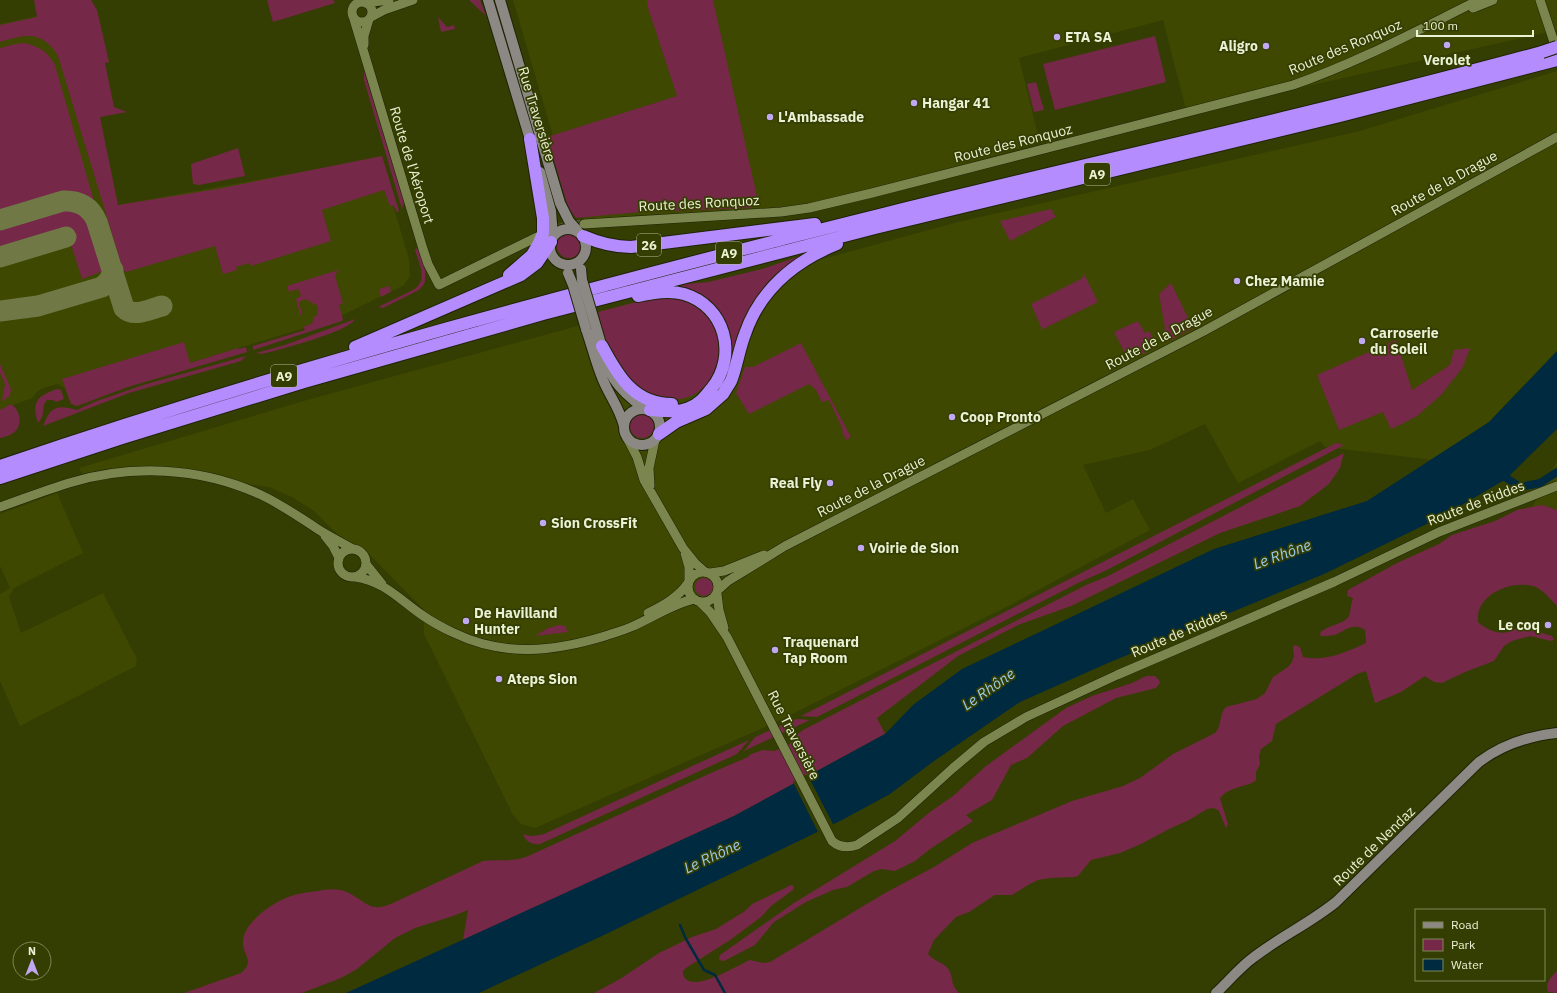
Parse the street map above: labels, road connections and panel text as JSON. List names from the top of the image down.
{
  "streets": {
    "highway": ["A9", "26"],
    "main road": ["Rue Traversière", "Route de Nendaz"],
    "street": [
      "Route des Ronquoz",
      "Route de l'Aéroport",
      "Route de la Drague",
      "Route de Riddes"
    ]
  },
  "crossings": [
    ["Route des Ronquoz", "Rue Traversière"],
    ["Route des Ronquoz", "26"],
    ["Rue Traversière", "Route de la Drague"],
    ["Rue Traversière", "26"],
    ["Rue Traversière", "Route de Riddes"],
    ["A9", "26"]
  ],
  "water": ["Le Rhône"],
  "places": [
    "ETA SA",
    "Verolet",
    "Aligro",
    "Hangar 41",
    "L'Ambassade",
    "Chez Mamie",
    "Carroserie du Soleil",
    "Coop Pronto",
    "Real Fly",
    "Sion CrossFit",
    "Voirie de Sion",
    "De Havilland Hunter",
    "Le coq",
    "Traquenard Tap Room",
    "Ateps Sion"
  ],
  "legend": ["Road", "Park", "Water"],
  "scale_bar": "100 m",
  "north": "top"
}
